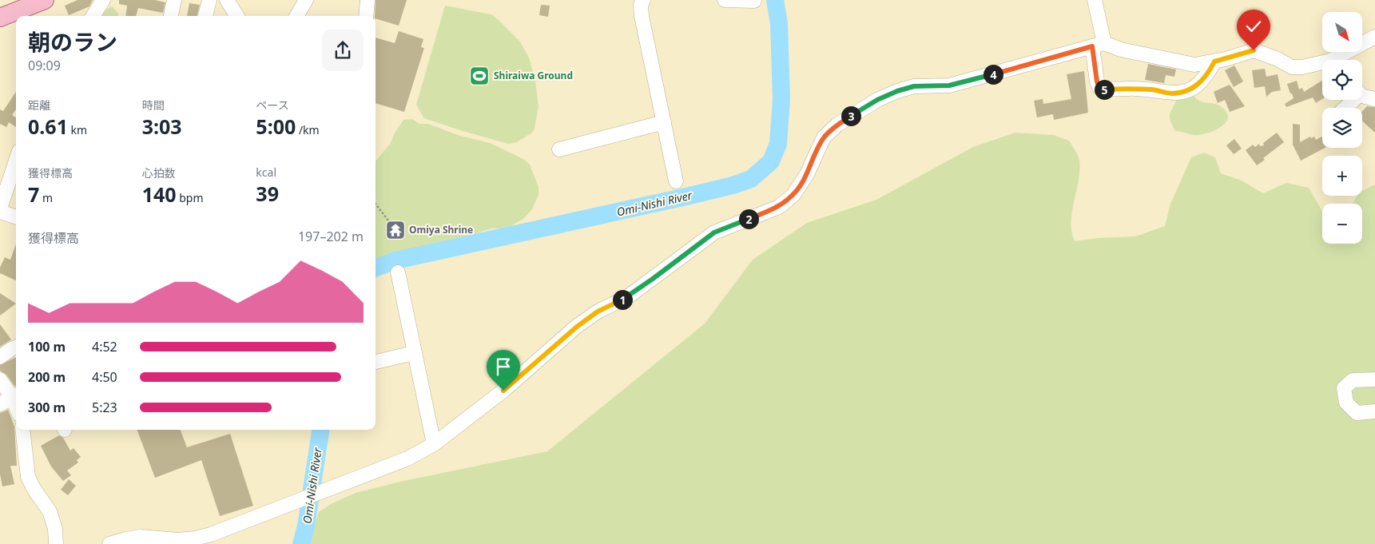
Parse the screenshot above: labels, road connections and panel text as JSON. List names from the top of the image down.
{
  "water": ["Omi-Nishi River"],
  "places": {
    "sports": ["Shiraiwa Ground"],
    "temple": ["Omiya Shrine"]
  },
  "north": "bottom right",
  "page": {
    "map_buttons": ["+", "−"],
    "heading": ["朝のラン", "09:09"],
    "pins": [
      "4",
      "5",
      "3",
      "2",
      "1"
    ],
    "stats": [
      ["距離", "0.61 km"],
      ["時間", "3:03"],
      ["ペース", "5:00 /km"],
      ["獲得標高", "7 m"],
      ["心拍数", "140 bpm"],
      ["kcal", "39"]
    ],
    "chart": ["獲得標高", "197–202 m"],
    "list": [
      {
        "name": "100 m",
        "note": "4:52"
      },
      {
        "name": "200 m",
        "note": "4:50"
      },
      {
        "name": "300 m",
        "note": "5:23"
      }
    ]
  }
}
